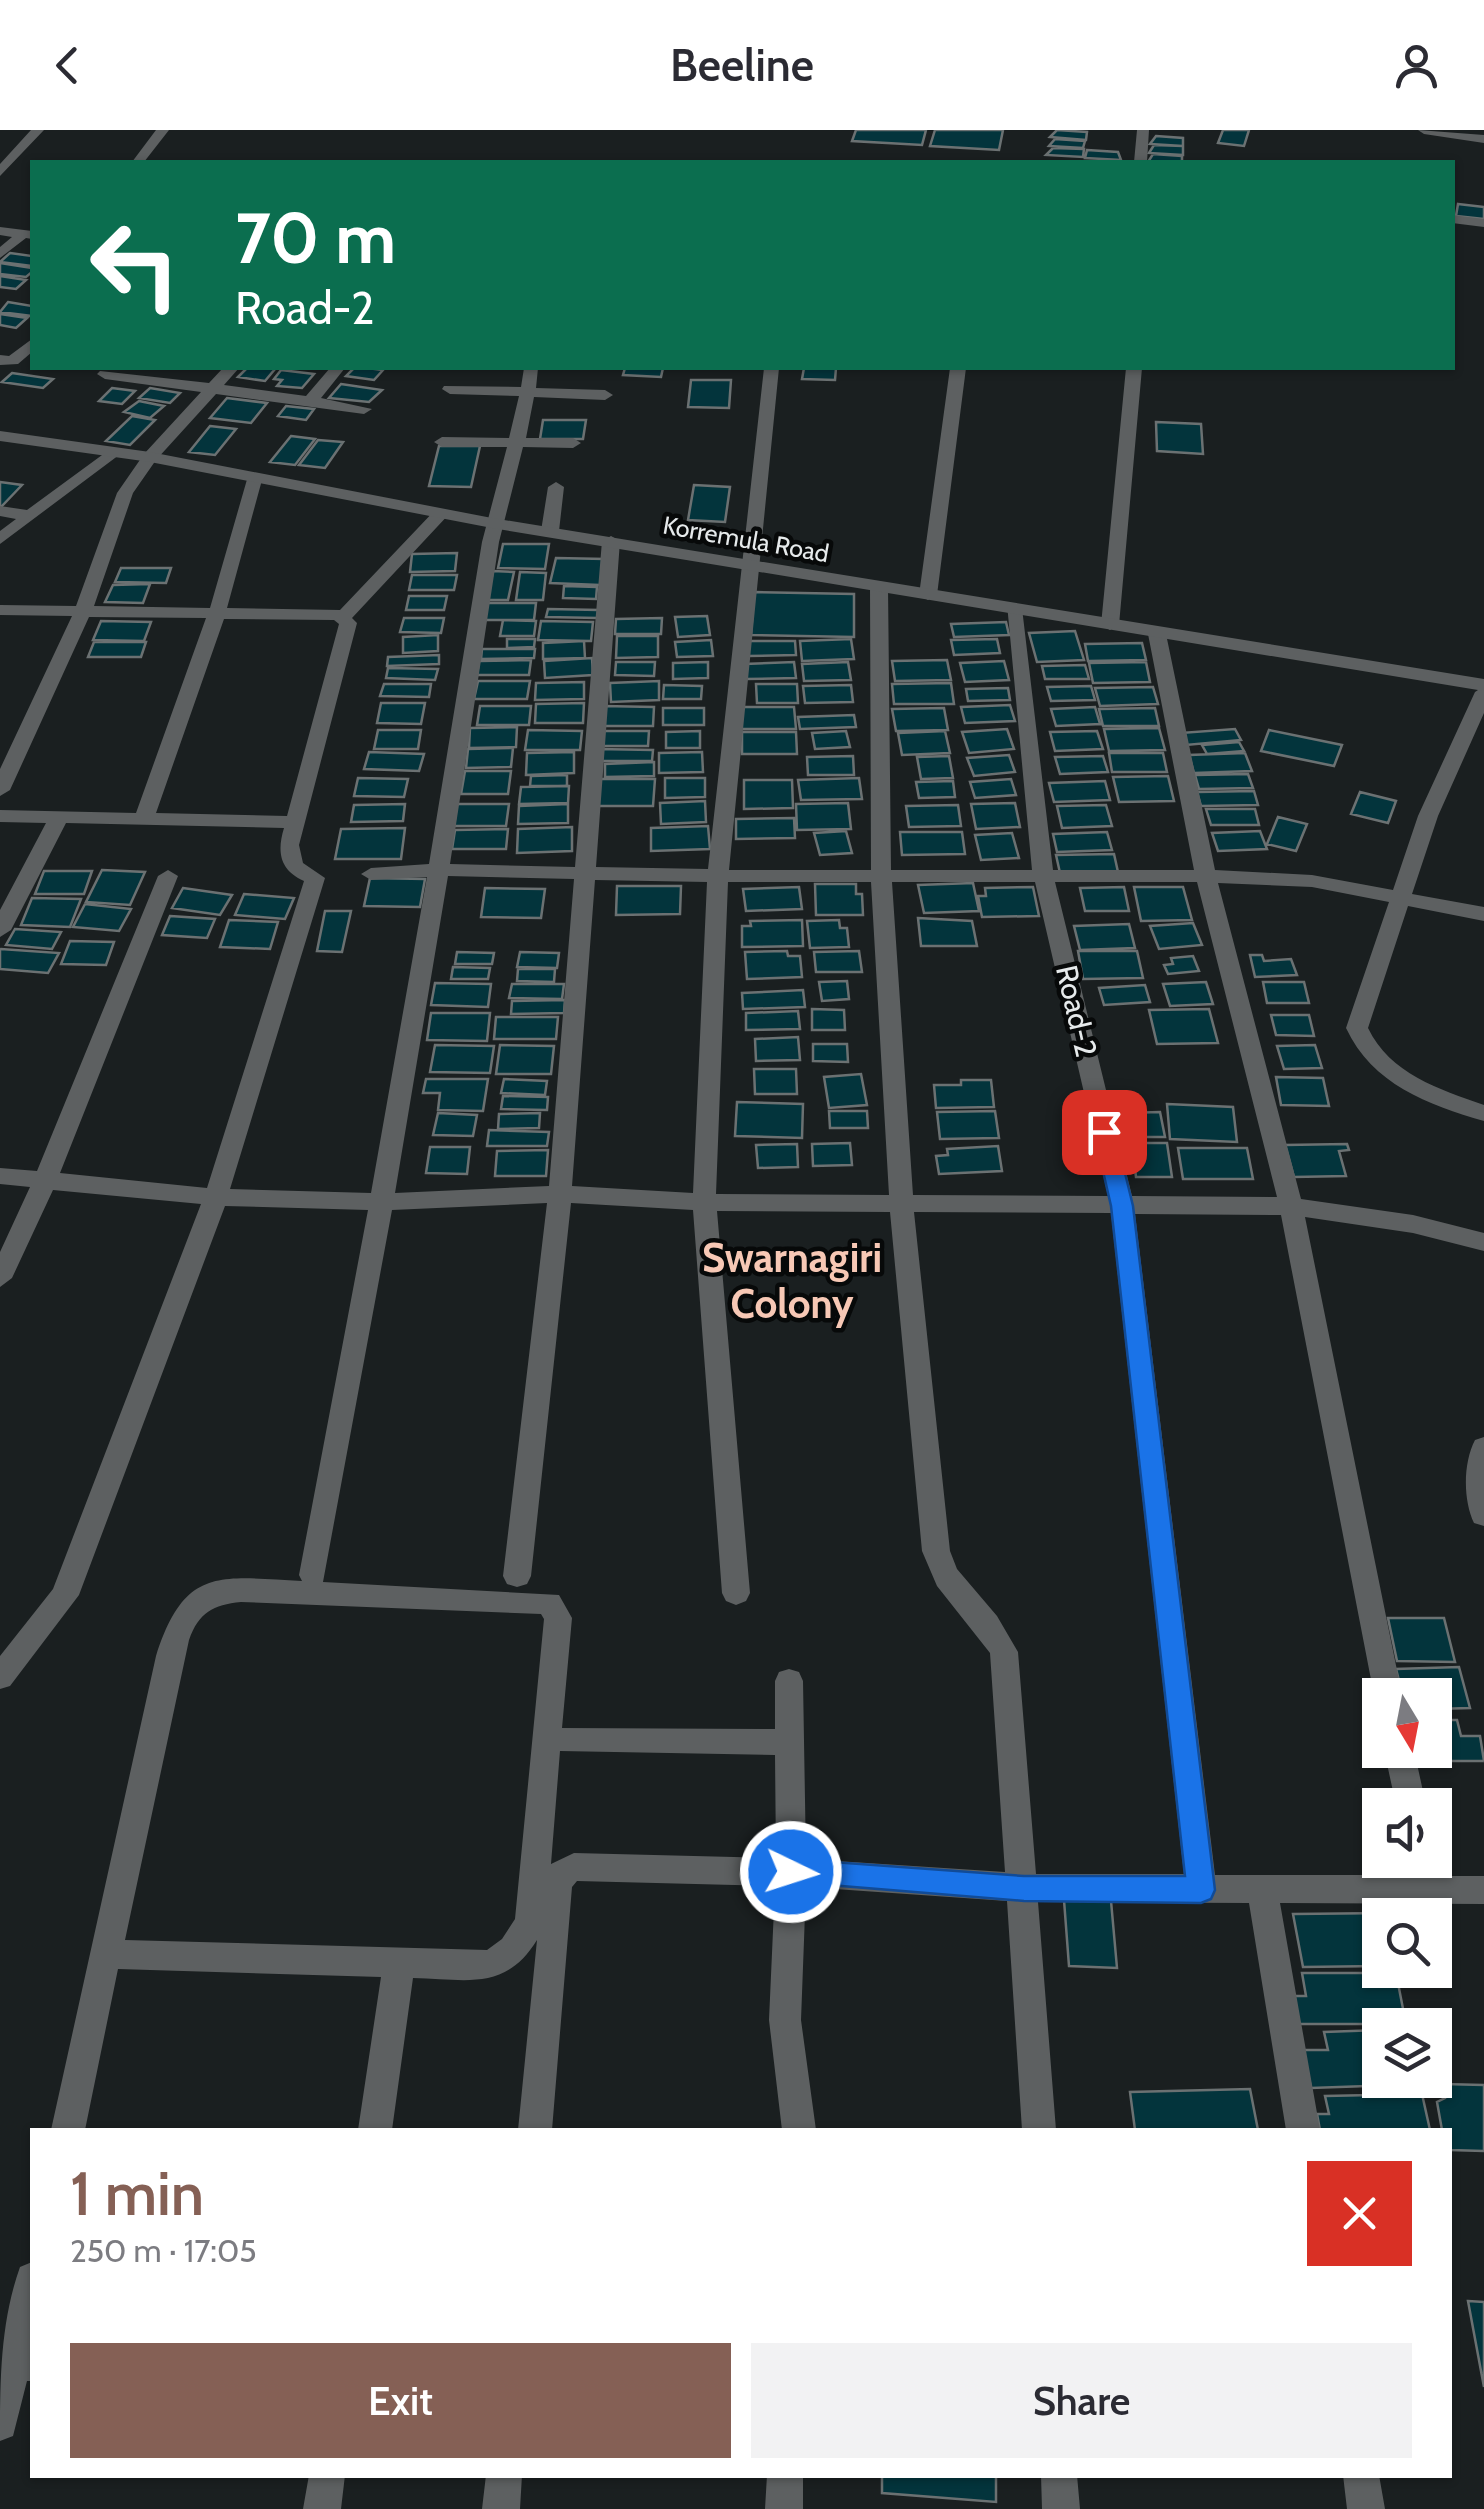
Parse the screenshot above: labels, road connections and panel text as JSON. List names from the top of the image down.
{
  "streets": {
    "street": ["Korremula Road", "Road-2"]
  },
  "crossings": [
    ["Korremula Road", "Road-2"]
  ],
  "districts": ["Swarnagiri Colony"],
  "north": "bottom",
  "page": {
    "header": "Beeline",
    "turn": ["70 m", "Road-2"],
    "heading": ["1 min", "250 m · 17:05"],
    "buttons": ["Exit", "Share"]
  }
}
